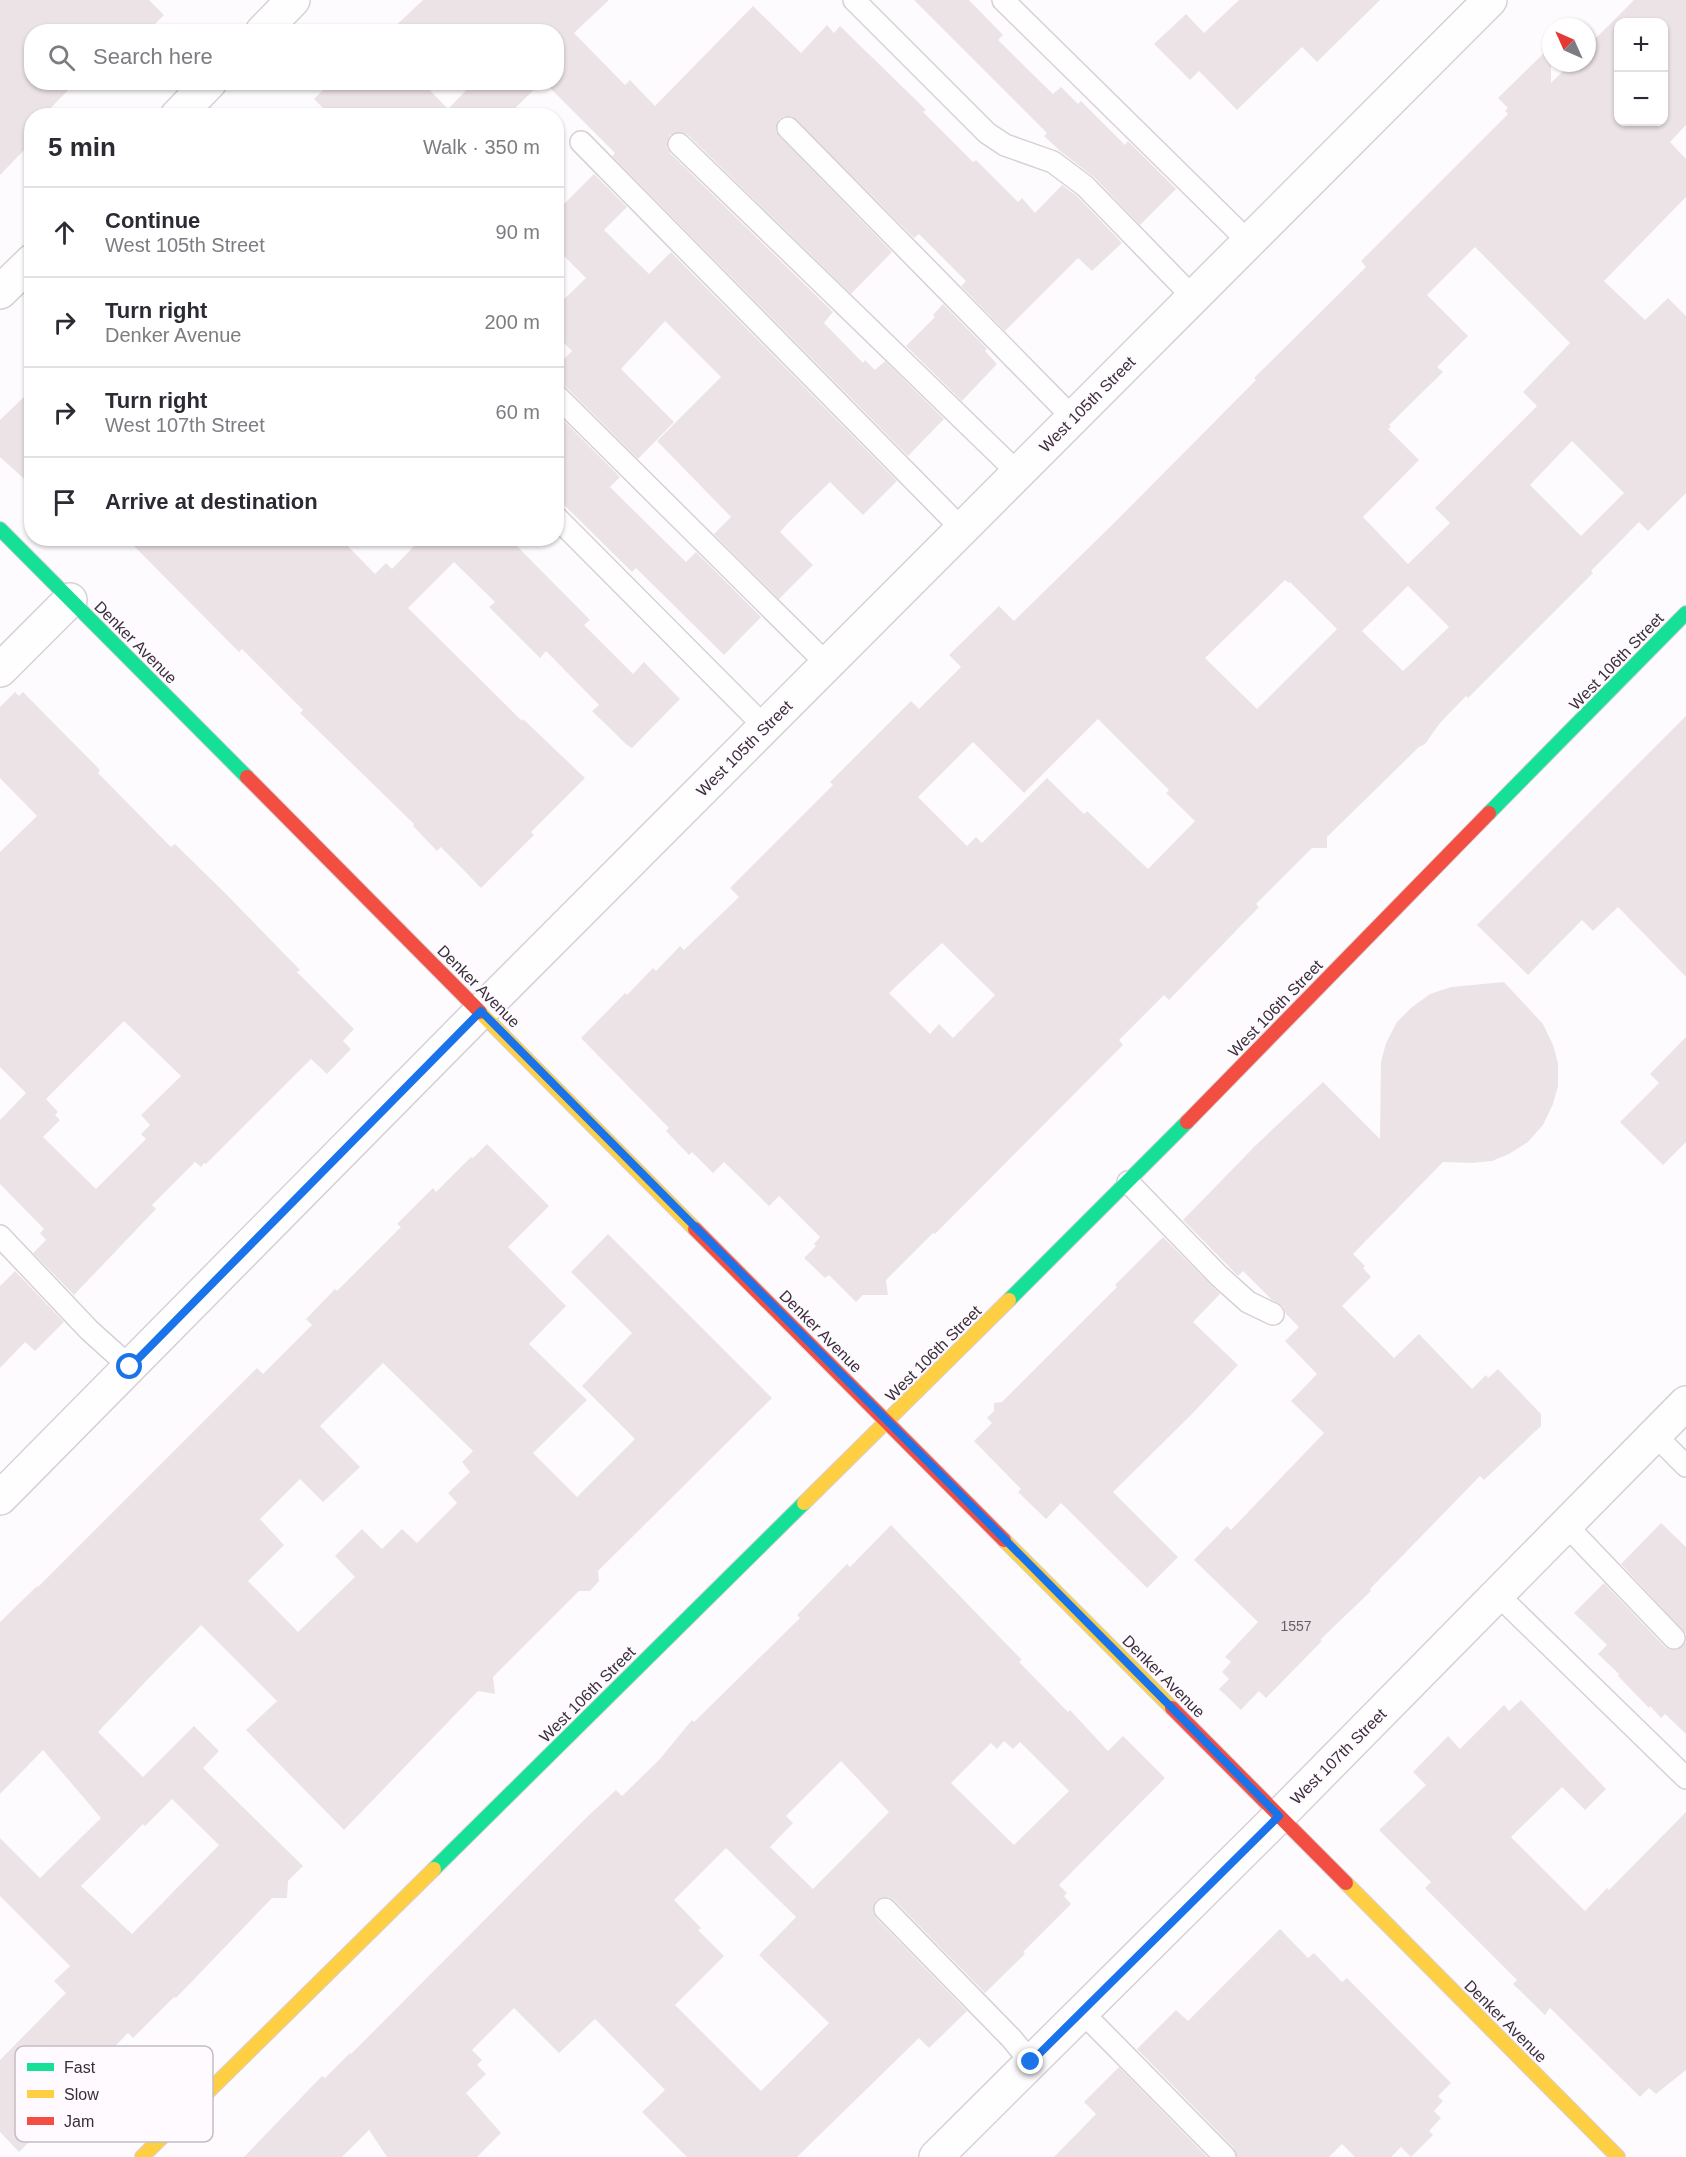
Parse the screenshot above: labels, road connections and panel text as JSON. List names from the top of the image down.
{
  "streets": {
    "street": [
      "West 105th Street",
      "Denker Avenue",
      "West 106th Street",
      "West 107th Street"
    ]
  },
  "crossings": [
    ["West 105th Street", "Denker Avenue"],
    ["Denker Avenue", "West 106th Street"],
    ["Denker Avenue", "West 107th Street"]
  ],
  "house_numbers": ["1557"],
  "legend": ["Fast", "Slow", "Jam"],
  "north": "top left",
  "page": {
    "map_buttons": ["+", "−"],
    "search": "Search here",
    "heading": ["5 min", "Walk · 350 m"],
    "list": [
      ["Continue", "West 105th Street", "90 m"],
      ["Turn right", "Denker Avenue", "200 m"],
      ["Turn right", "West 107th Street", "60 m"],
      "Arrive at destination"
    ]
  }
}
